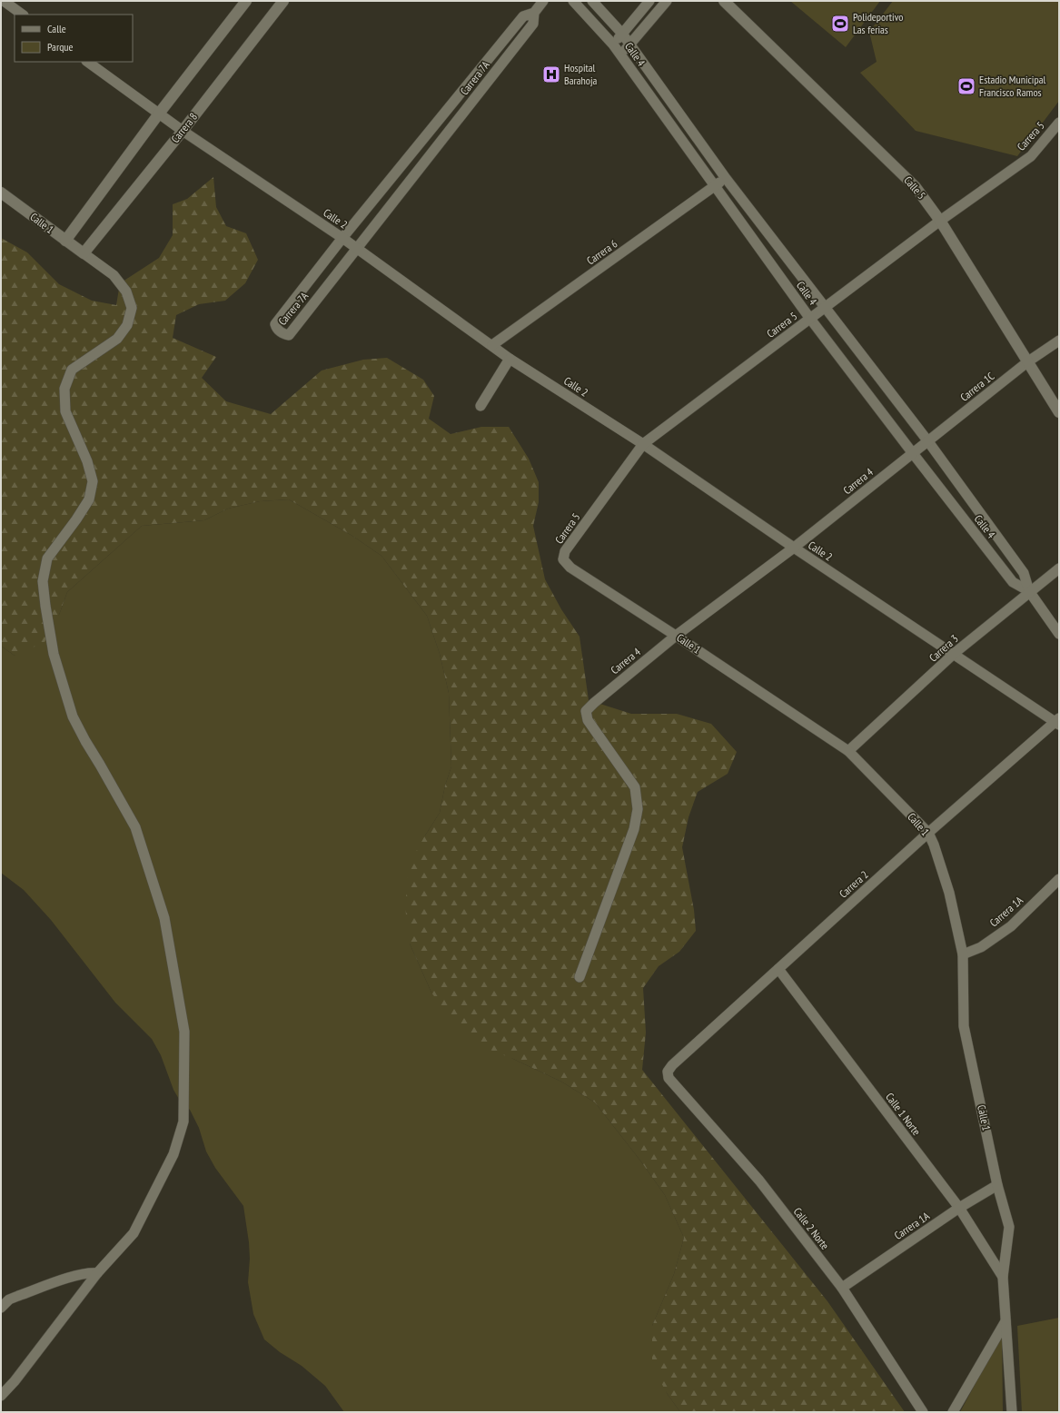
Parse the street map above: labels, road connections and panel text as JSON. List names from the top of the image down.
{
  "streets": {
    "street": [
      "Calle 4",
      "Carrera 7A",
      "Carrera 8",
      "Carrera 5",
      "Calle 5",
      "Calle 2",
      "Calle 1",
      "Carrera 6",
      "Carrera 1C",
      "Carrera 4",
      "Carrera 3",
      "Carrera 2",
      "Carrera 1A",
      "Calle 1 Norte",
      "Calle 2 Norte"
    ]
  },
  "crossings": [
    ["Calle 4", "Carrera 5"],
    ["Calle 4", "Carrera 6"],
    ["Calle 4", "Carrera 1C"],
    ["Calle 4", "Carrera 4"],
    ["Calle 4", "Carrera 3"],
    ["Carrera 7A", "Calle 2"],
    ["Carrera 8", "Calle 2"],
    ["Carrera 8", "Calle 1"],
    ["Carrera 5", "Calle 5"],
    ["Carrera 5", "Calle 2"],
    ["Carrera 5", "Calle 1"],
    ["Calle 5", "Carrera 1C"],
    ["Calle 2", "Carrera 6"],
    ["Calle 2", "Carrera 4"],
    ["Calle 2", "Carrera 3"],
    ["Calle 2", "Carrera 2"],
    ["Calle 1", "Carrera 4"],
    ["Calle 1", "Carrera 3"],
    ["Calle 1", "Carrera 2"],
    ["Calle 1", "Carrera 1A"],
    ["Calle 1", "Calle 1 Norte"],
    ["Carrera 1C", "Carrera 4"],
    ["Carrera 2", "Calle 1 Norte"],
    ["Carrera 2", "Calle 2 Norte"],
    ["Carrera 1A", "Calle 1 Norte"],
    ["Carrera 1A", "Calle 2 Norte"]
  ],
  "places": {
    "sports": ["Polideportivo Las ferias", "Estadio Municipal Francisco Ramos"],
    "hospital": ["Hospital Barahoja"]
  },
  "legend": ["Calle", "Parque"]
}
